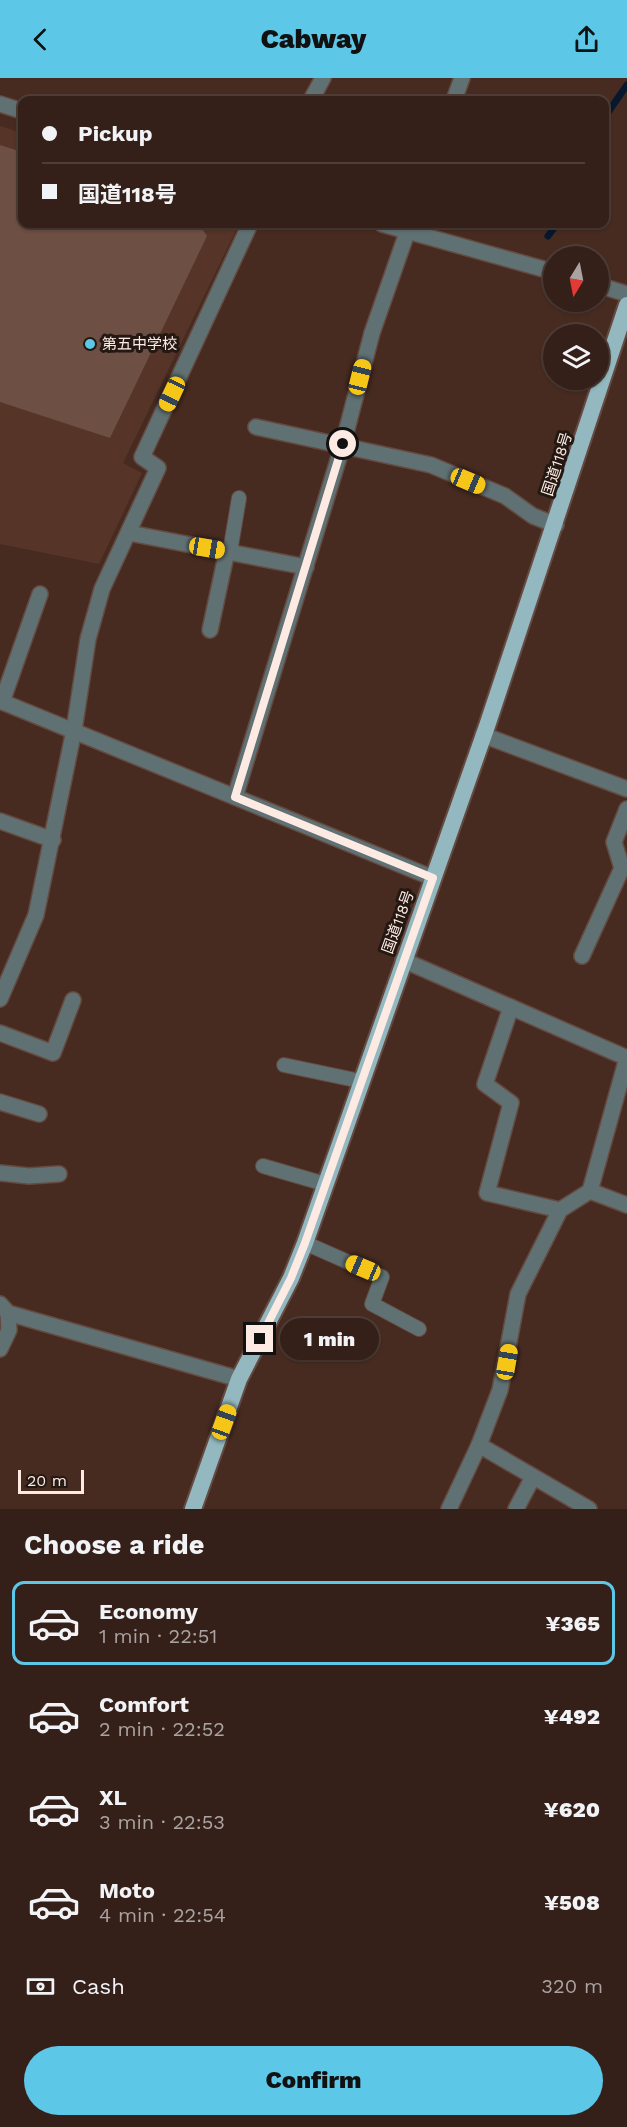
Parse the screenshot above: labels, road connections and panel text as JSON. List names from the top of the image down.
{
  "streets": {
    "highway": ["国道118号"]
  },
  "places": ["第五中学校"],
  "scale_bar": "20 m",
  "north": "bottom",
  "page": {
    "header": "Cabway",
    "banner": ["Pickup", "国道118号"],
    "bubble": "1 min",
    "scale": "20 m",
    "heading": "Choose a ride",
    "list": [
      {
        "name": "Economy",
        "note": "1 min · 22:51",
        "value": "¥365"
      },
      {
        "name": "Comfort",
        "note": "2 min · 22:52",
        "value": "¥492"
      },
      {
        "name": "XL",
        "note": "3 min · 22:53",
        "value": "¥620"
      },
      {
        "name": "Moto",
        "note": "4 min · 22:54",
        "value": "¥508"
      }
    ],
    "pay": ["Cash", "320 m"],
    "buttons": "Confirm"
  }
}
